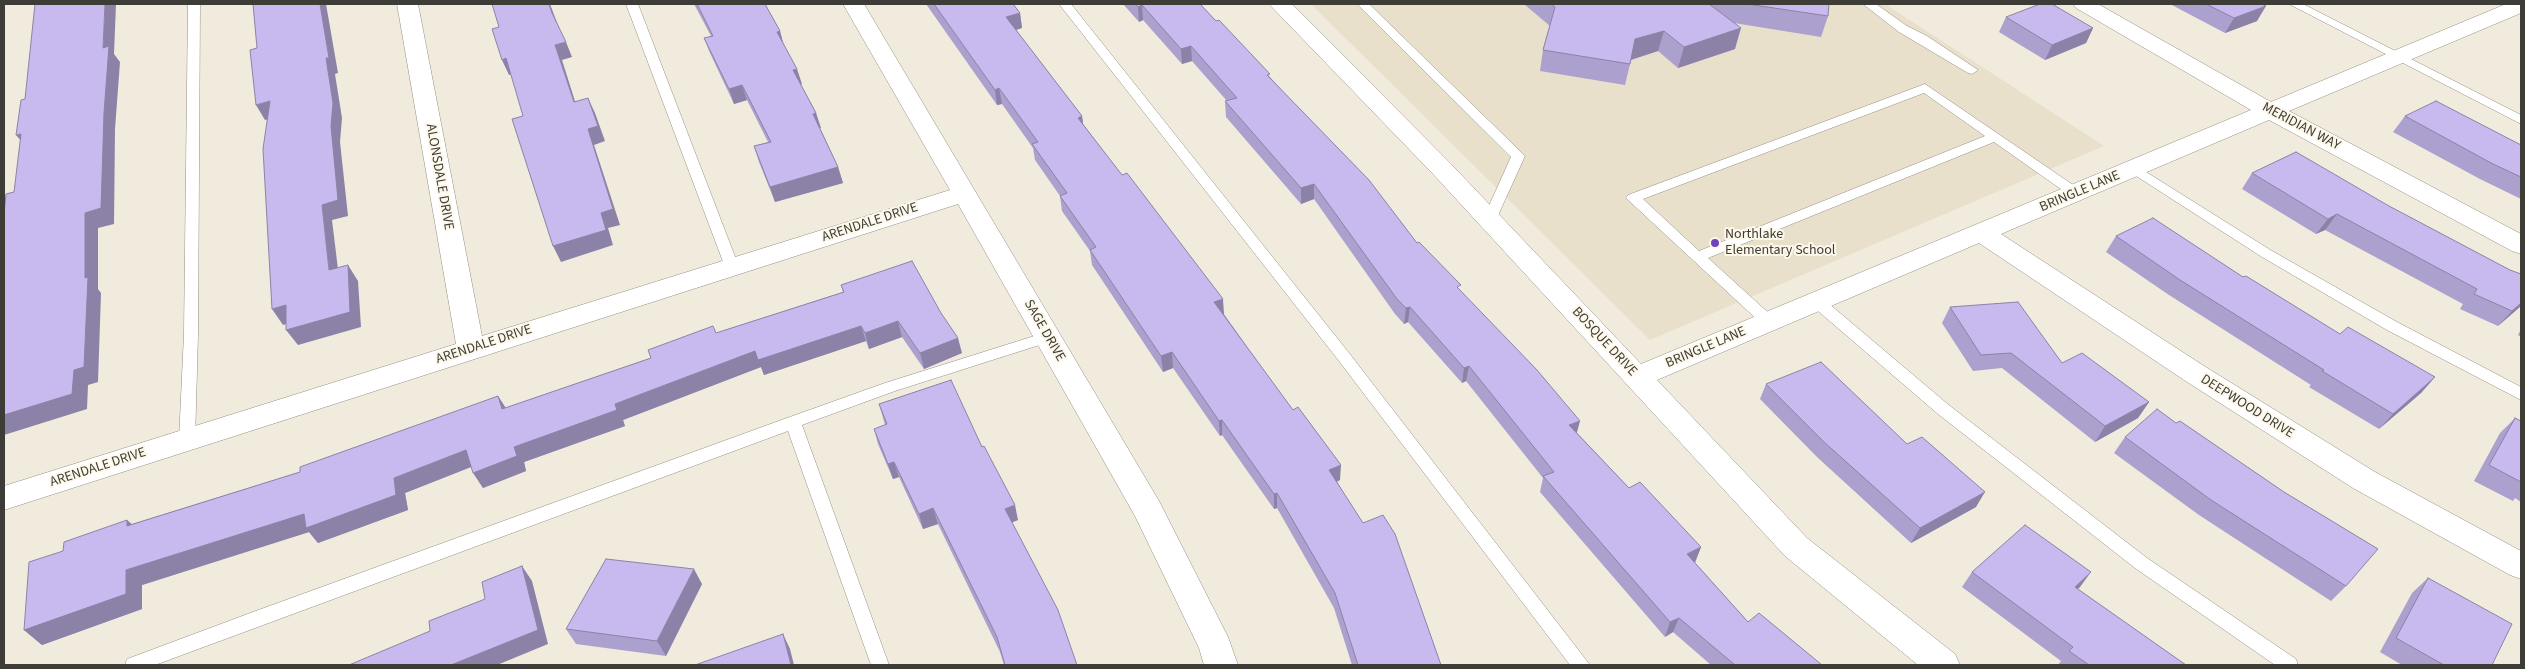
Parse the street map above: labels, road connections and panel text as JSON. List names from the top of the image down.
{
  "streets": {
    "street": [
      "MERIDIAN WAY",
      "ALONSDALE DRIVE",
      "BRINGLE LANE",
      "ARENDALE DRIVE",
      "SAGE DRIVE",
      "BOSQUE DRIVE",
      "DEEPWOOD DRIVE"
    ]
  },
  "crossings": [
    ["MERIDIAN WAY", "BRINGLE LANE"],
    ["ALONSDALE DRIVE", "ARENDALE DRIVE"],
    ["BRINGLE LANE", "BOSQUE DRIVE"],
    ["BRINGLE LANE", "DEEPWOOD DRIVE"],
    ["ARENDALE DRIVE", "SAGE DRIVE"]
  ],
  "places": ["Northlake Elementary School"]
}
